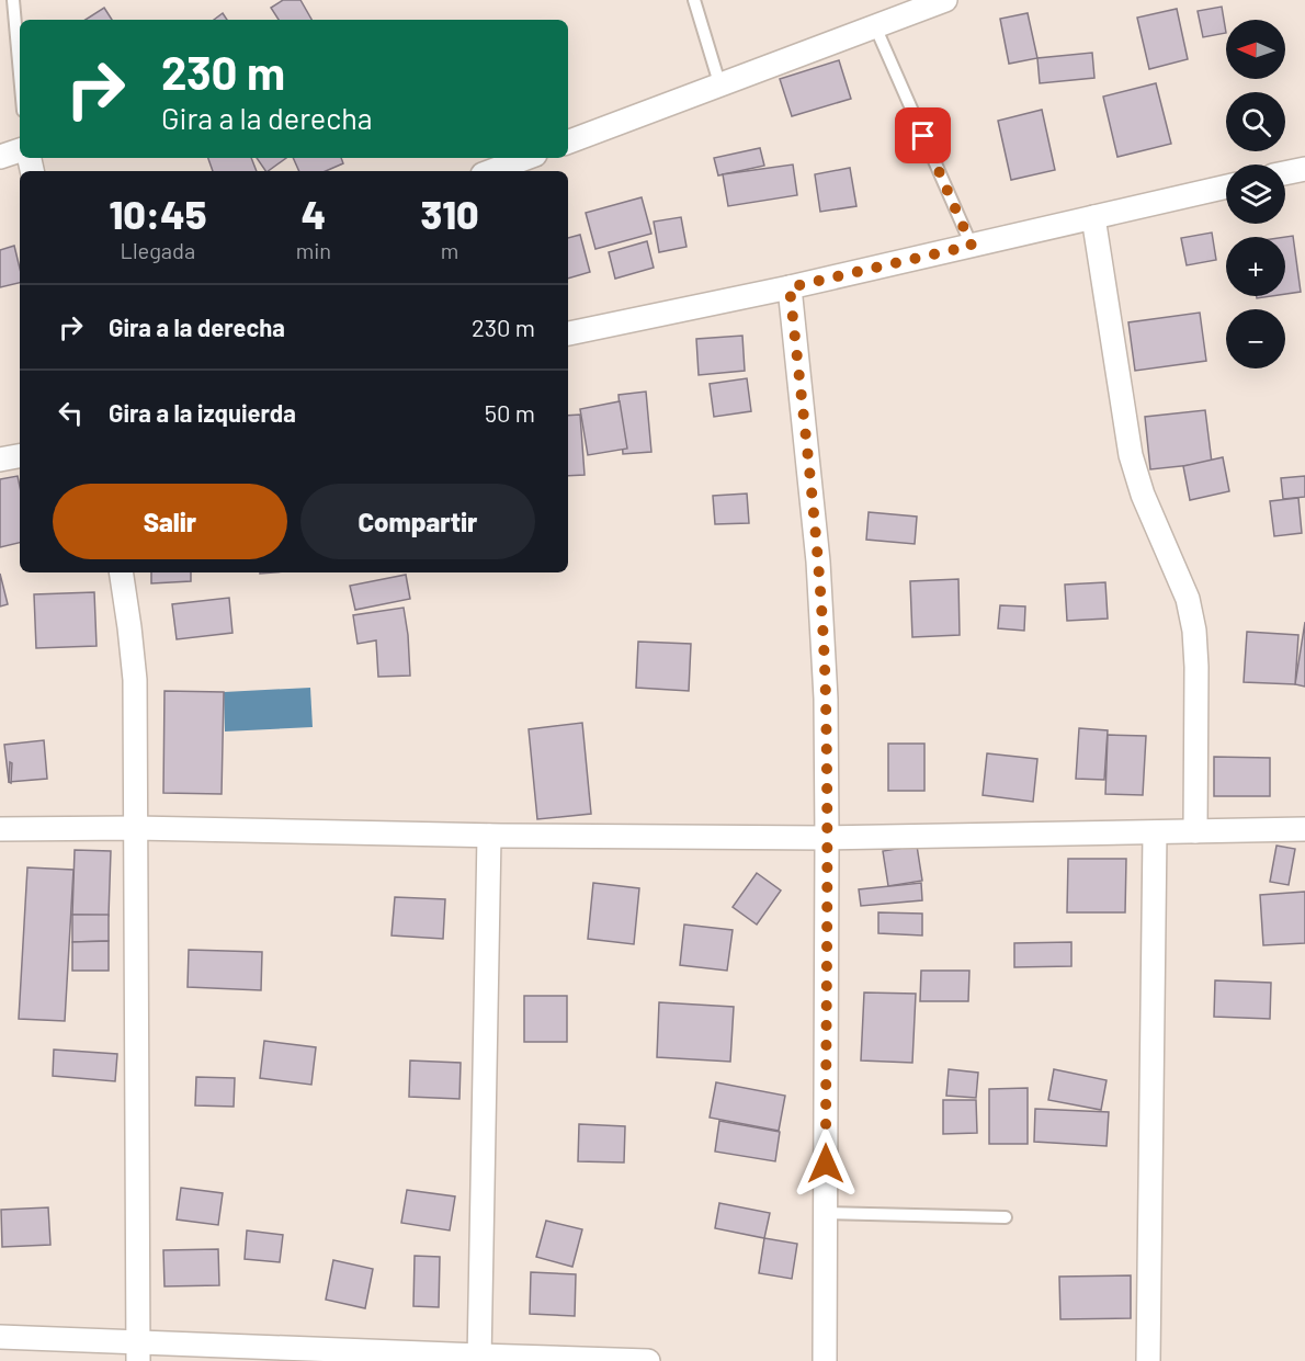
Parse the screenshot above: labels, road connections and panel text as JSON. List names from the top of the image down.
{
  "north": "left",
  "page": {
    "map_buttons": ["+", "−"],
    "turn": ["230 m", "Gira a la derecha"],
    "eta": [
      "10:45",
      "Llegada",
      "4",
      "min",
      "310",
      "m"
    ],
    "list": [
      {
        "name": "Gira a la derecha",
        "value": "230 m"
      },
      {
        "name": "Gira a la izquierda",
        "value": "50 m"
      }
    ],
    "buttons": ["Salir", "Compartir"]
  }
}
